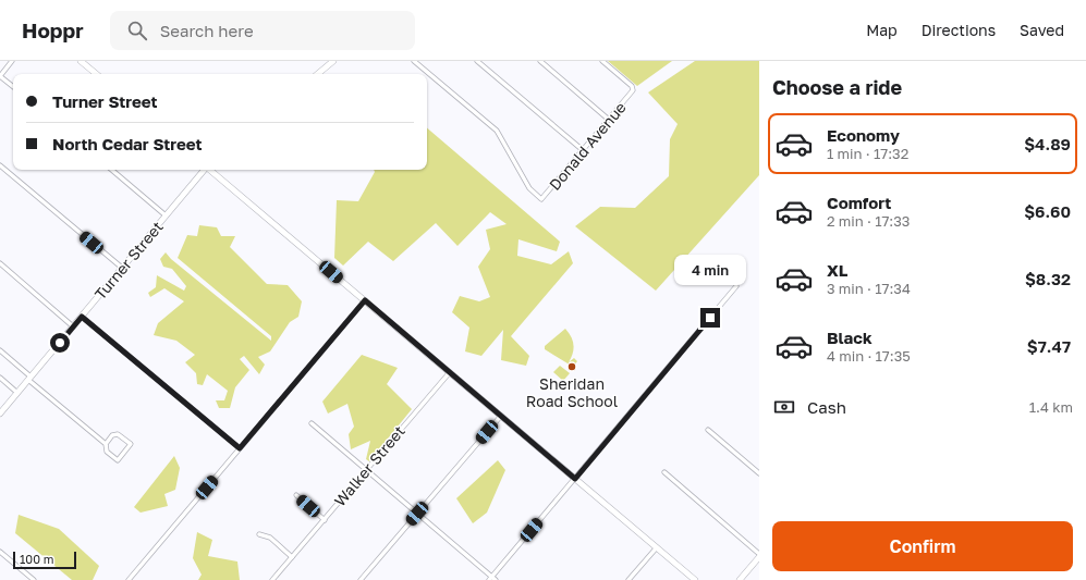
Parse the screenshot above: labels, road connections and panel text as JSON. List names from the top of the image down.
{
  "streets": {
    "street": ["Donald Avenue", "Turner Street", "Walker Street"]
  },
  "places": ["Sheridan Road School"],
  "scale_bar": "100 m",
  "page": {
    "header": "Hoppr",
    "search": "Search here",
    "nav": ["Map", "Directions", "Saved"],
    "heading": "Choose a ride",
    "banner": ["Turner Street", "North Cedar Street"],
    "list": [
      {
        "name": "Economy",
        "note": "1 min · 17:32",
        "value": "$4.89"
      },
      {
        "name": "Comfort",
        "note": "2 min · 17:33",
        "value": "$6.60"
      },
      {
        "name": "XL",
        "note": "3 min · 17:34",
        "value": "$8.32"
      },
      {
        "name": "Black",
        "note": "4 min · 17:35",
        "value": "$7.47"
      }
    ],
    "bubble": "4 min",
    "pay": ["Cash", "1.4 km"],
    "buttons": "Confirm",
    "scale": "100 m"
  }
}
